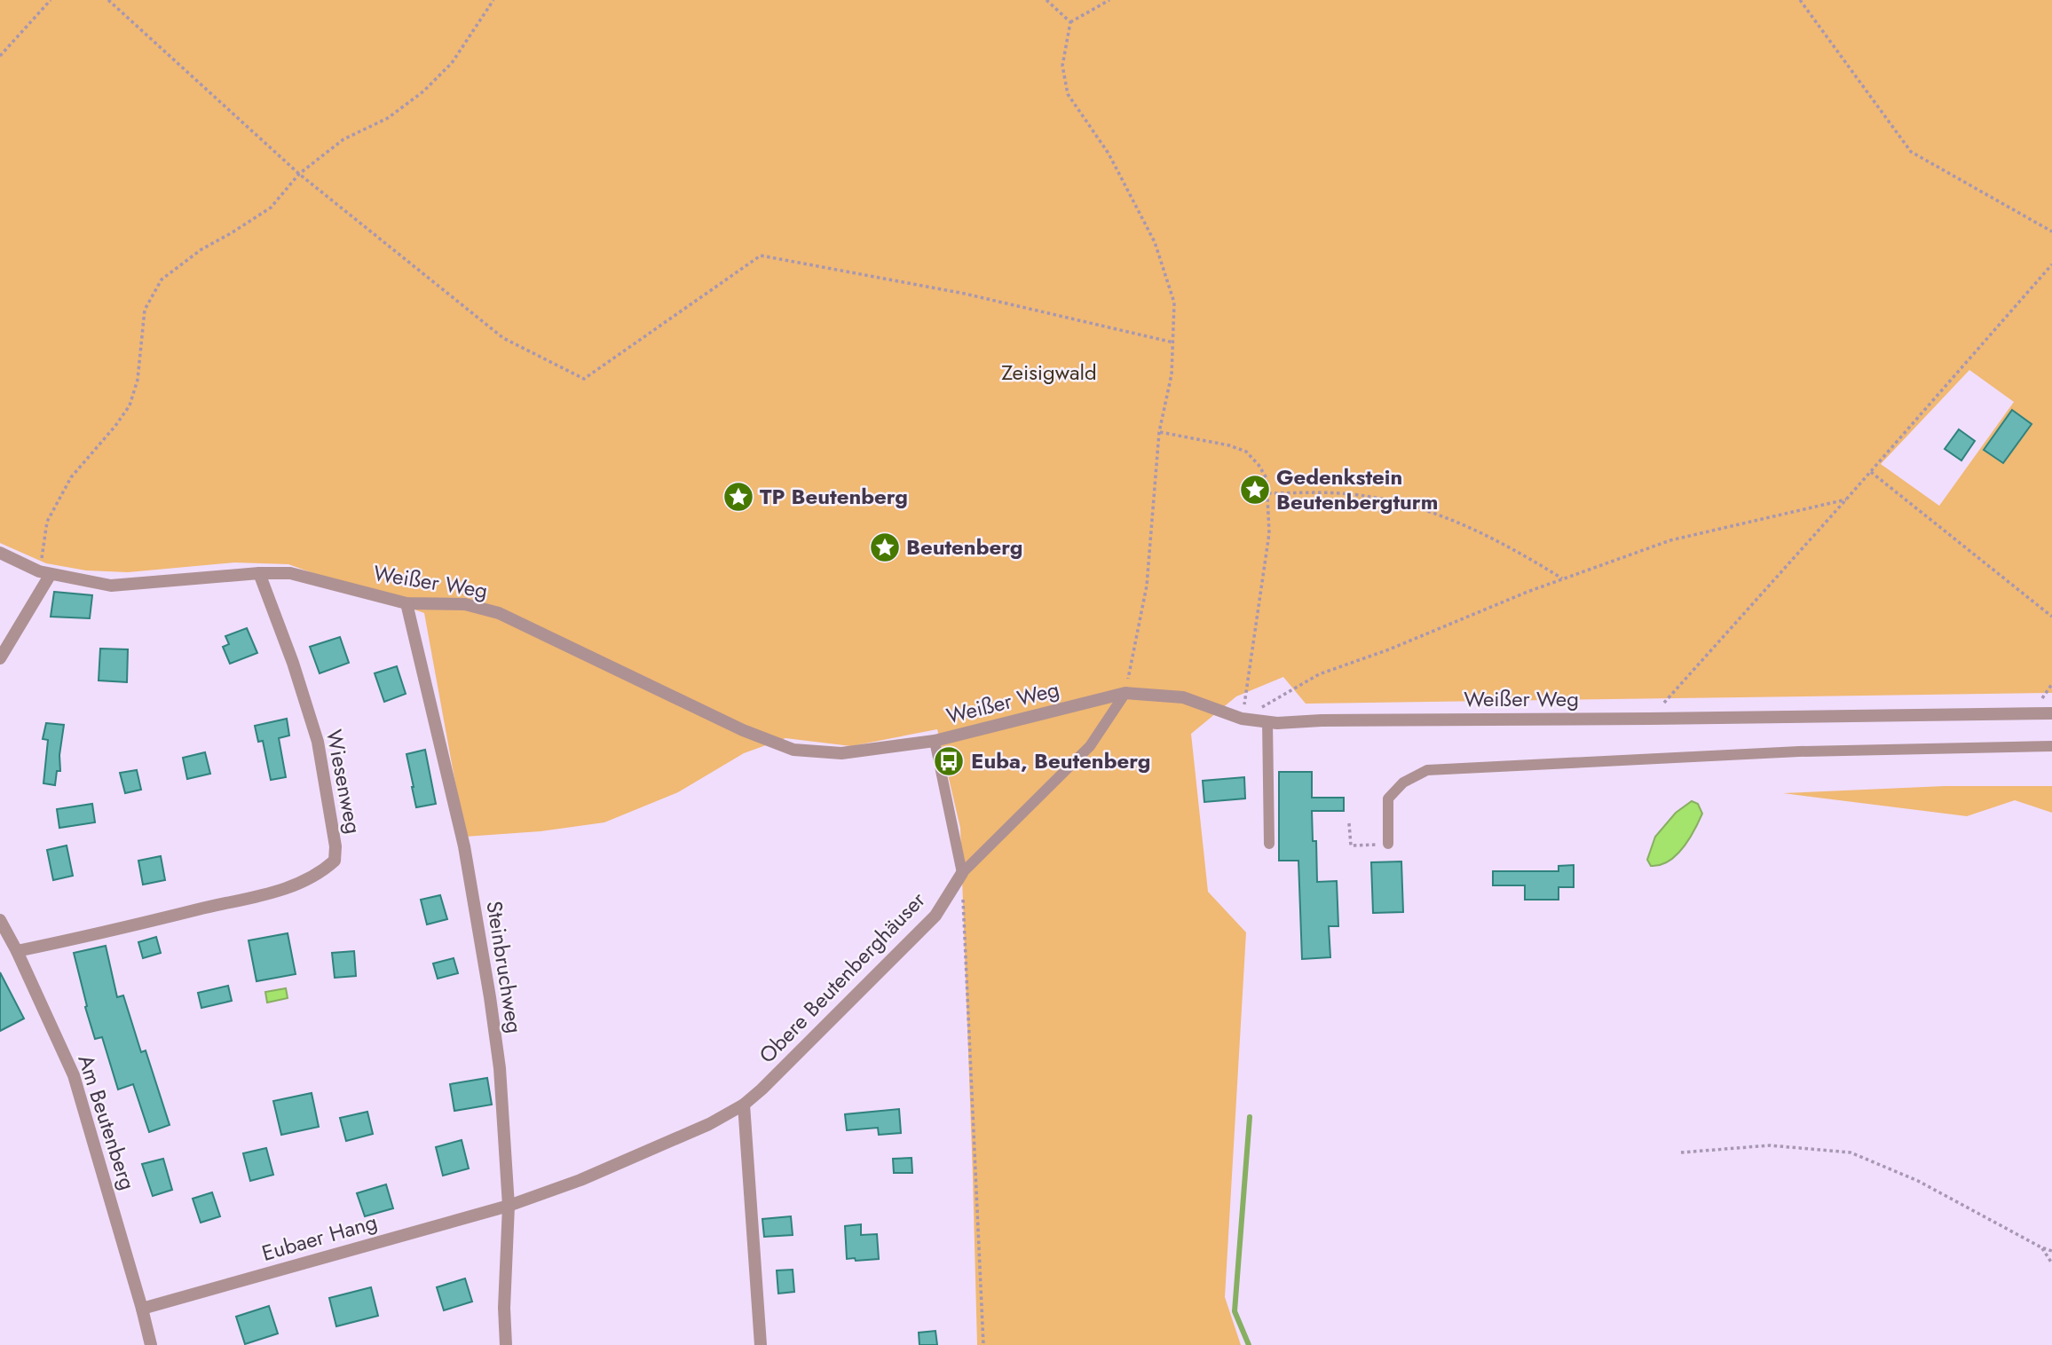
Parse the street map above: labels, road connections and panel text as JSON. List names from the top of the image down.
{
  "streets": {
    "street": [
      "Weißer Weg",
      "Wiesenweg",
      "Steinbruchweg",
      "Obere Beutenberghäuser",
      "Am Beutenberg",
      "Eubaer Hang"
    ]
  },
  "crossings": [
    ["Weißer Weg", "Wiesenweg"],
    ["Weißer Weg", "Steinbruchweg"],
    ["Wiesenweg", "Am Beutenberg"],
    ["Steinbruchweg", "Obere Beutenberghäuser"],
    ["Steinbruchweg", "Eubaer Hang"],
    ["Obere Beutenberghäuser", "Eubaer Hang"],
    ["Am Beutenberg", "Eubaer Hang"]
  ],
  "parks": ["Zeisigwald"],
  "places": {
    "place": ["Gedenkstein Beutenbergturm", "TP Beutenberg", "Beutenberg"],
    "bus stop": ["Euba, Beutenberg"]
  }
}
